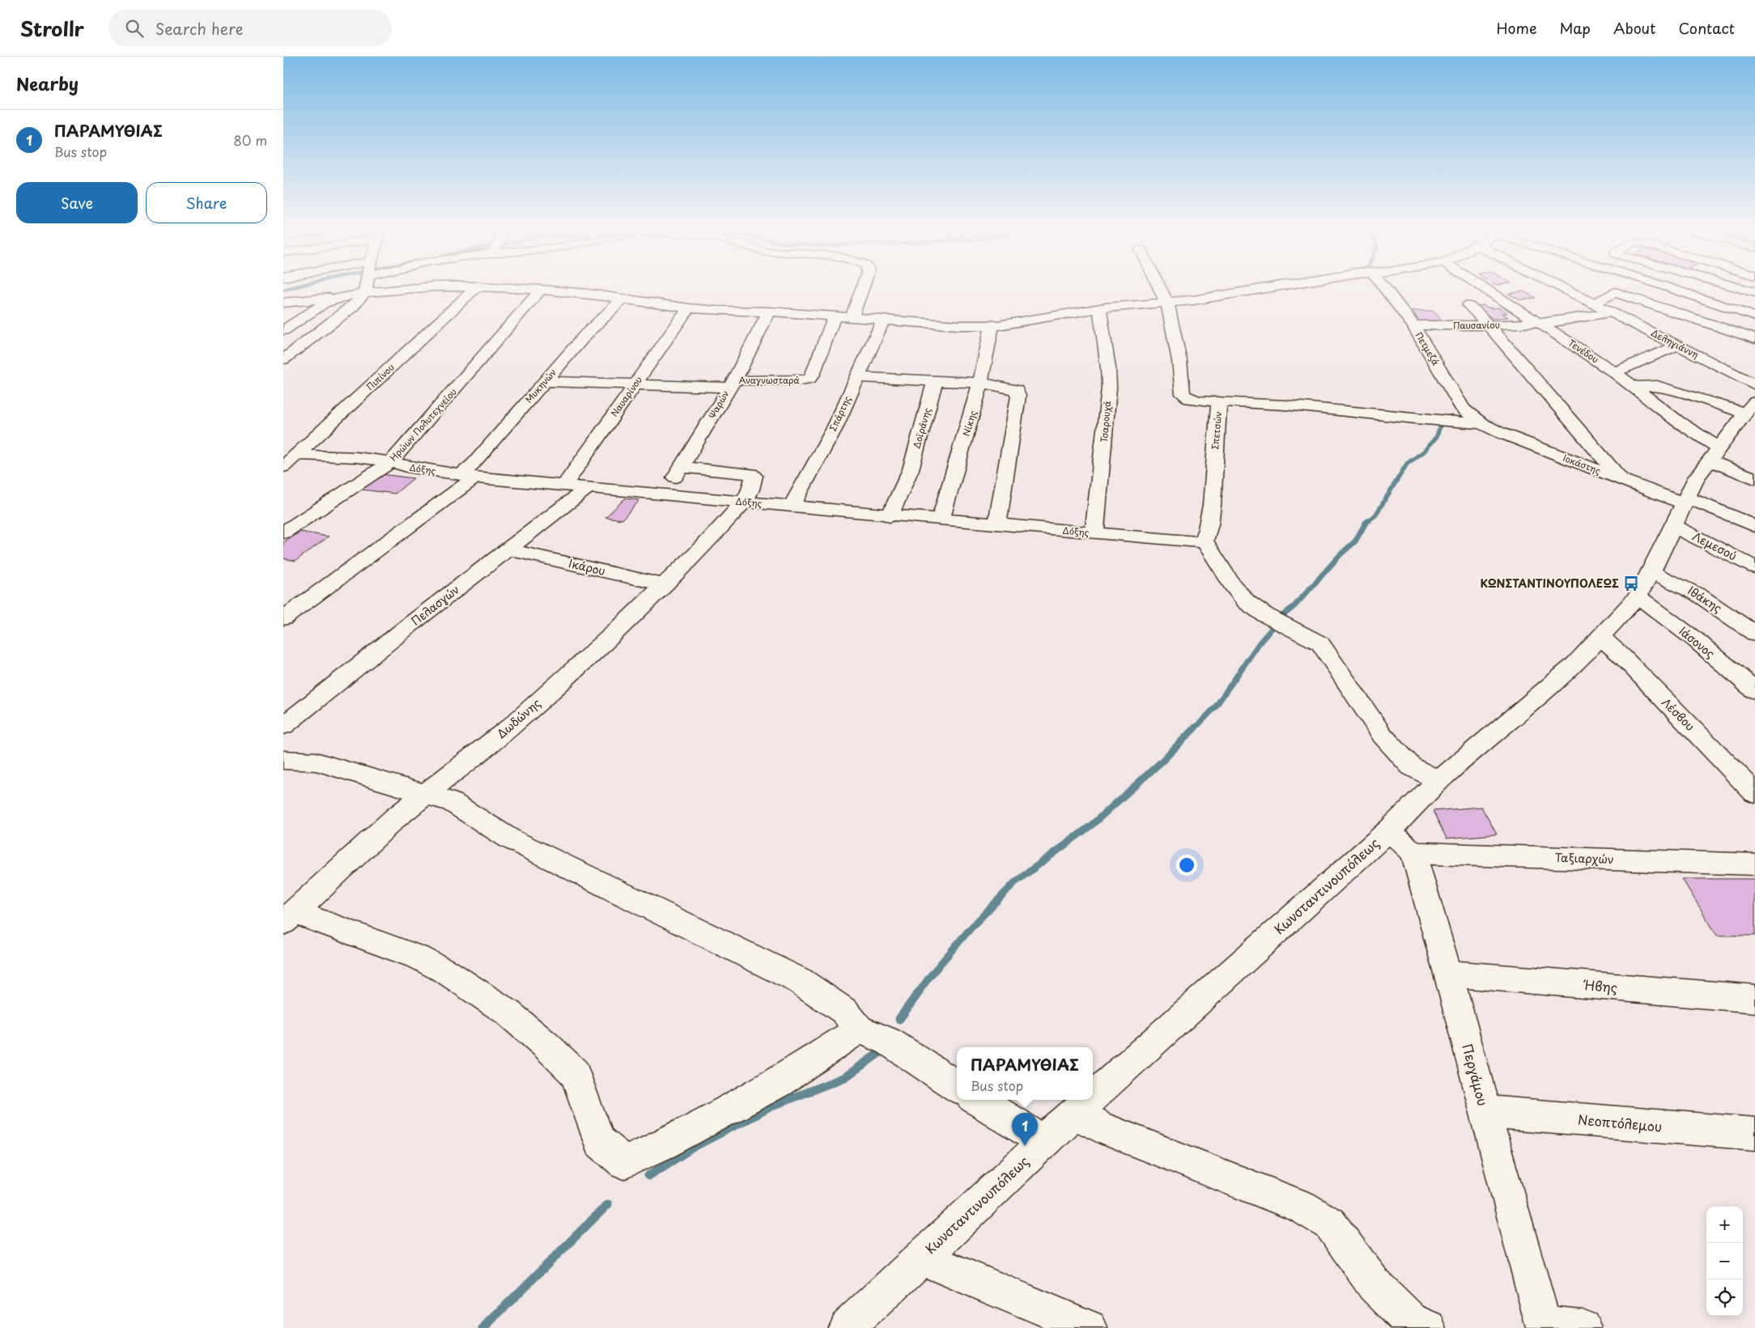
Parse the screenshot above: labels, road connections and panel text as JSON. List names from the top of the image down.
{
  "streets": {
    "street": [
      "Παυσανίου",
      "Δεληγιάννη",
      "Πετμεζά",
      "Τενέδου",
      "Πιπίνου",
      "Αναγνωσταρά",
      "Μυκηνών",
      "Ναυαρίνου",
      "Ψαρών",
      "Σπάρτης",
      "Τσαρουχά",
      "Νίκης",
      "Ηρώων Πολυτεχνείου",
      "Δοϊράνης",
      "Σπετσών",
      "Ιοκάστης",
      "Δόξης",
      "Λεμεσού",
      "Ικάρου",
      "Ιθάκης",
      "Πελασγών",
      "Ιάσονος",
      "Λέσβου",
      "Δωδώνης",
      "Ταξιαρχών",
      "Κωνσταντινουπόλεως",
      "Ήβης",
      "Περγάμου",
      "Nεοπτόλεμου"
    ]
  },
  "crossings": [
    ["Παυσανίου", "Δεληγιάννη"],
    ["Παυσανίου", "Πετμεζά"],
    ["Παυσανίου", "Τενέδου"],
    ["Πετμεζά", "Ιοκάστης"],
    ["Τενέδου", "Κωνσταντινουπόλεως"],
    ["Πιπίνου", "Δόξης"],
    ["Αναγνωσταρά", "Μυκηνών"],
    ["Αναγνωσταρά", "Ναυαρίνου"],
    ["Αναγνωσταρά", "Ψαρών"],
    ["Μυκηνών", "Δόξης"],
    ["Ναυαρίνου", "Δόξης"],
    ["Ψαρών", "Δόξης"],
    ["Ψαρών", "Δωδώνης"],
    ["Σπάρτης", "Δόξης"],
    ["Τσαρουχά", "Δόξης"],
    ["Νίκης", "Δόξης"],
    ["Ηρώων Πολυτεχνείου", "Δόξης"],
    ["Δοϊράνης", "Δόξης"],
    ["Σπετσών", "Δόξης"],
    ["Ιοκάστης", "Κωνσταντινουπόλεως"],
    ["Δόξης", "Πελασγών"],
    ["Δόξης", "Δωδώνης"],
    ["Λεμεσού", "Κωνσταντινουπόλεως"],
    ["Ικάρου", "Πελασγών"],
    ["Ικάρου", "Δωδώνης"],
    ["Ιθάκης", "Κωνσταντινουπόλεως"],
    ["Ιάσονος", "Κωνσταντινουπόλεως"],
    ["Λέσβου", "Κωνσταντινουπόλεως"],
    ["Ταξιαρχών", "Περγάμου"],
    ["Ήβης", "Περγάμου"],
    ["Περγάμου", "Nεοπτόλεμου"]
  ],
  "places": {
    "bus stop": ["ΚΩΝΣΤΑΝΤΙΝΟΥΠΟΛΕΩΣ"]
  },
  "page": {
    "header": "Strollr",
    "search": "Search here",
    "nav": [
      "Home",
      "Map",
      "About",
      "Contact"
    ],
    "heading": "Nearby",
    "list": [
      {
        "mark": "1",
        "name": "ΠΑΡΑΜΥΘΙΑΣ",
        "note": "Bus stop",
        "value": "80 m"
      }
    ],
    "buttons": ["Save", "Share"],
    "popup": ["ΠΑΡΑΜΥΘΙΑΣ", "Bus stop"],
    "pins": "1",
    "map_buttons": ["+", "−"]
  }
}
